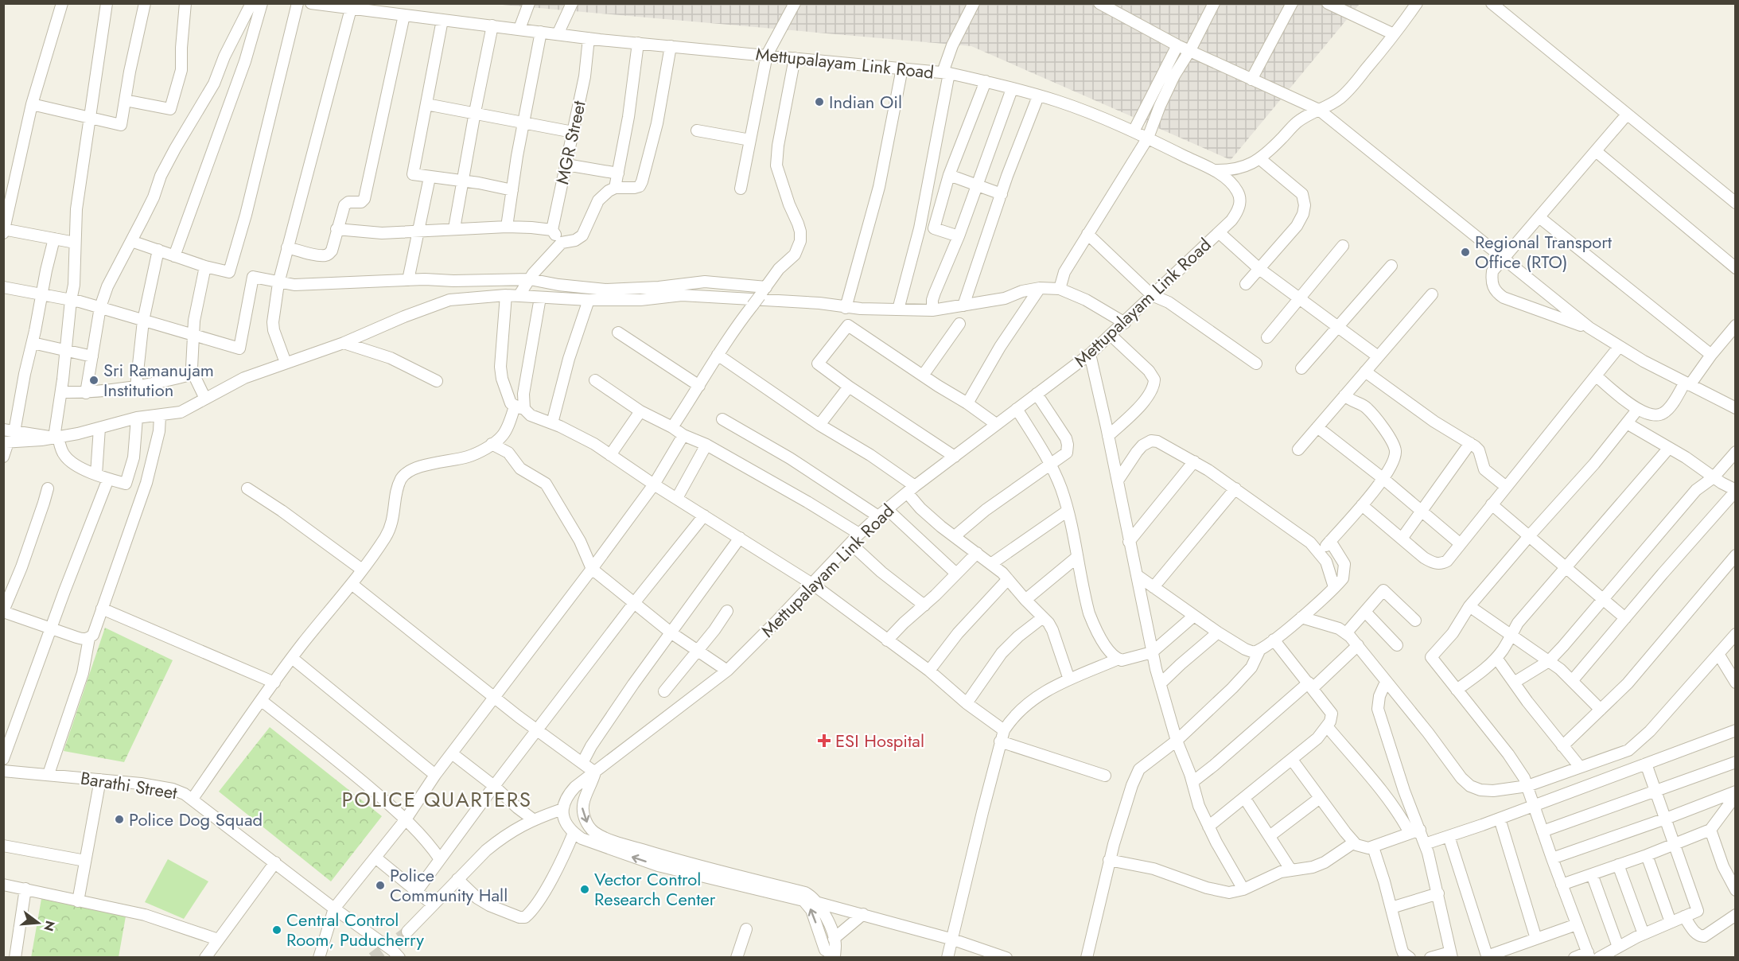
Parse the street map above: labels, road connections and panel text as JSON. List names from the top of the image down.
{
  "streets": {
    "street": ["Mettupalayam Link Road", "MGR Street", "Barathi Street"]
  },
  "crossings": [
    ["Mettupalayam Link Road", "MGR Street"]
  ],
  "districts": ["POLICE QUARTERS"],
  "places": {
    "other": [
      "Indian Oil",
      "Regional Transport Office (RTO)",
      "Sri Ramanujam Institution",
      "Police Dog Squad",
      "Police Community Hall",
      "Vector Control Research Center",
      "Central Control Room, Puducherry"
    ],
    "health": ["ESI Hospital"]
  },
  "north": "right"
}
